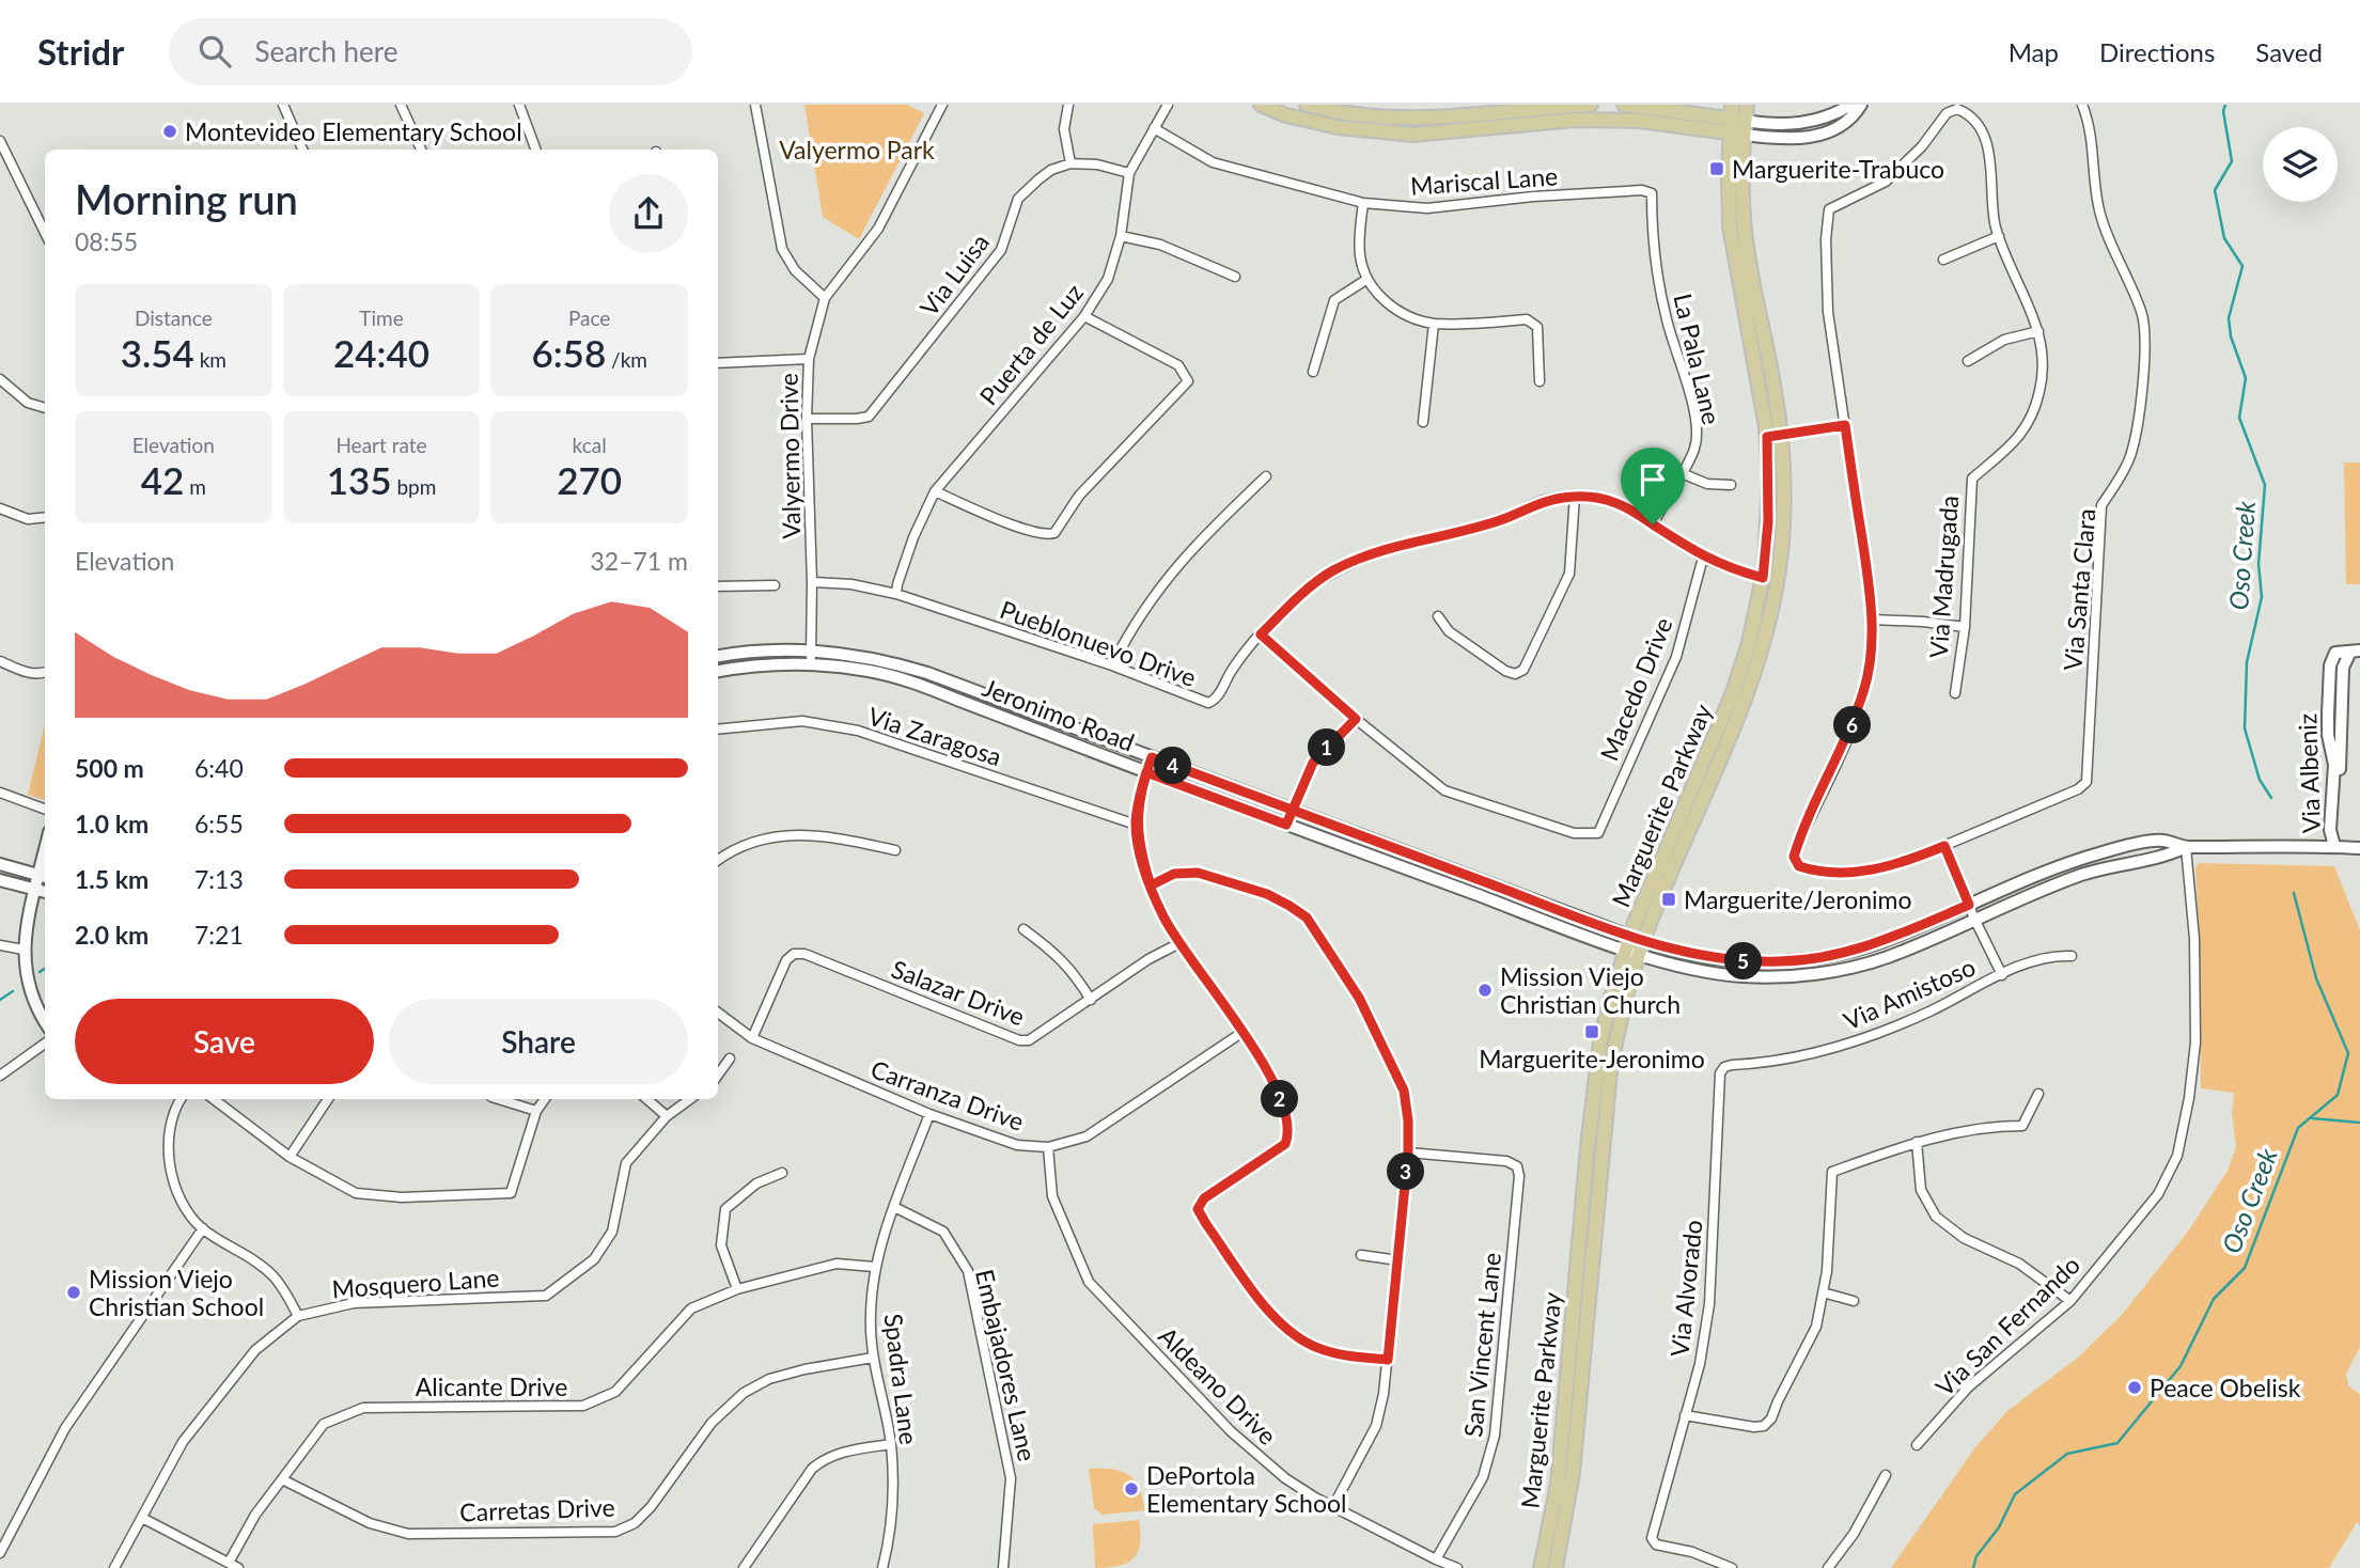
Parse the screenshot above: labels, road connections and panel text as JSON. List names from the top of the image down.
{
  "streets": {
    "main road": ["Jeronimo Road", "Via Albeniz", "Marguerite Parkway"],
    "street": [
      "Mariscal Lane",
      "Via Luisa",
      "Puerta de Luz",
      "La Pala Lane",
      "Valyermo Drive",
      "Via Madrugada",
      "Via Santa Clara",
      "Pueblonuevo Drive",
      "Macedo Drive",
      "Via Zaragosa",
      "Salazar Drive",
      "Via Amistoso",
      "Carranza Drive",
      "Mosquero Lane",
      "Via Alvorado",
      "Via San Fernando",
      "San Vincent Lane",
      "Embajadores Lane",
      "Spadra Lane",
      "Aldeano Drive",
      "Alicante Drive",
      "Carretas Drive"
    ]
  },
  "crossings": [
    ["Mariscal Lane", "Puerta de Luz"],
    ["Mariscal Lane", "La Pala Lane"],
    ["Via Luisa", "Valyermo Drive"],
    ["Puerta de Luz", "Pueblonuevo Drive"],
    ["La Pala Lane", "Pueblonuevo Drive"],
    ["Valyermo Drive", "Pueblonuevo Drive"],
    ["Valyermo Drive", "Jeronimo Road"],
    ["Pueblonuevo Drive", "Macedo Drive"],
    ["Pueblonuevo Drive", "Marguerite Parkway"],
    ["Jeronimo Road", "Via Albeniz"],
    ["Jeronimo Road", "Marguerite Parkway"],
    ["Jeronimo Road", "Via San Fernando"],
    ["Salazar Drive", "Carranza Drive"],
    ["Via Amistoso", "Via Alvorado"],
    ["Carranza Drive", "Spadra Lane"],
    ["Carranza Drive", "Aldeano Drive"],
    ["San Vincent Lane", "Aldeano Drive"],
    ["Embajadores Lane", "Spadra Lane"],
    ["Spadra Lane", "Alicante Drive"],
    ["Spadra Lane", "Carretas Drive"],
    ["Alicante Drive", "Carretas Drive"]
  ],
  "water": ["Oso Creek"],
  "parks": ["Valyermo Park"],
  "places": {
    "other": [
      "Montevideo Elementary School",
      "Mission Viejo Christian Church",
      "Mission Viejo Christian School",
      "Peace Obelisk",
      "DePortola Elementary School"
    ],
    "transit": ["Marguerite-Trabuco", "Marguerite/Jeronimo", "Marguerite-Jeronimo"]
  },
  "page": {
    "header": "Stridr",
    "search": "Search here",
    "nav": ["Map", "Directions", "Saved"],
    "heading": ["Morning run", "08:55"],
    "stats": [
      ["Distance", "3.54 km"],
      ["Time", "24:40"],
      ["Pace", "6:58 /km"],
      ["Elevation", "42 m"],
      ["Heart rate", "135 bpm"],
      ["kcal", "270"]
    ],
    "chart": ["Elevation", "32–71 m"],
    "pins": [
      "6",
      "1",
      "4",
      "5",
      "2",
      "3"
    ],
    "list": [
      {
        "name": "500 m",
        "note": "6:40"
      },
      {
        "name": "1.0 km",
        "note": "6:55"
      },
      {
        "name": "1.5 km",
        "note": "7:13"
      },
      {
        "name": "2.0 km",
        "note": "7:21"
      }
    ],
    "buttons": ["Save", "Share"]
  }
}
